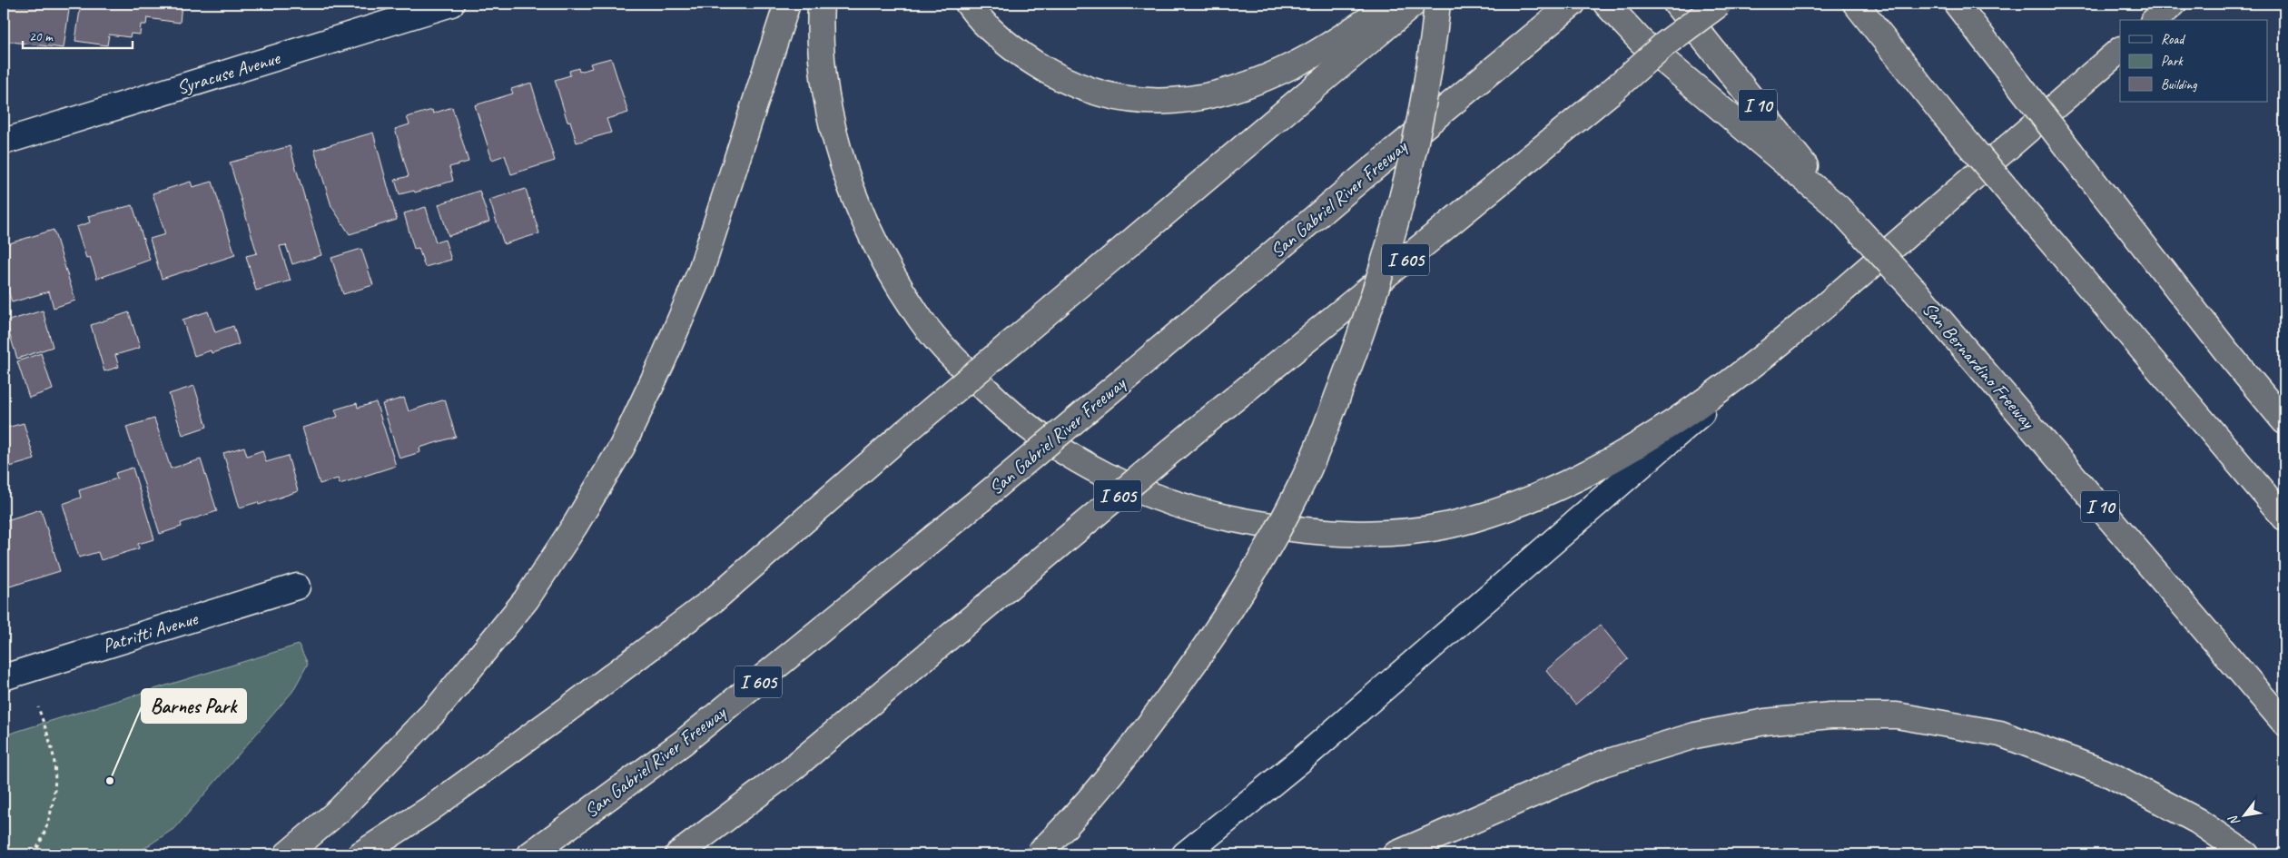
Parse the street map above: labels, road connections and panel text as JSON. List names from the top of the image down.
{
  "streets": {
    "highway": [
      "I 10",
      "San Gabriel River Freeway",
      "I 605",
      "San Bernardino Freeway"
    ],
    "street": ["Syracuse Avenue", "Patritti Avenue"]
  },
  "places": ["Barnes Park"],
  "legend": ["Road", "Park", "Building"],
  "scale_bar": "20 m",
  "north": "bottom left"
}
